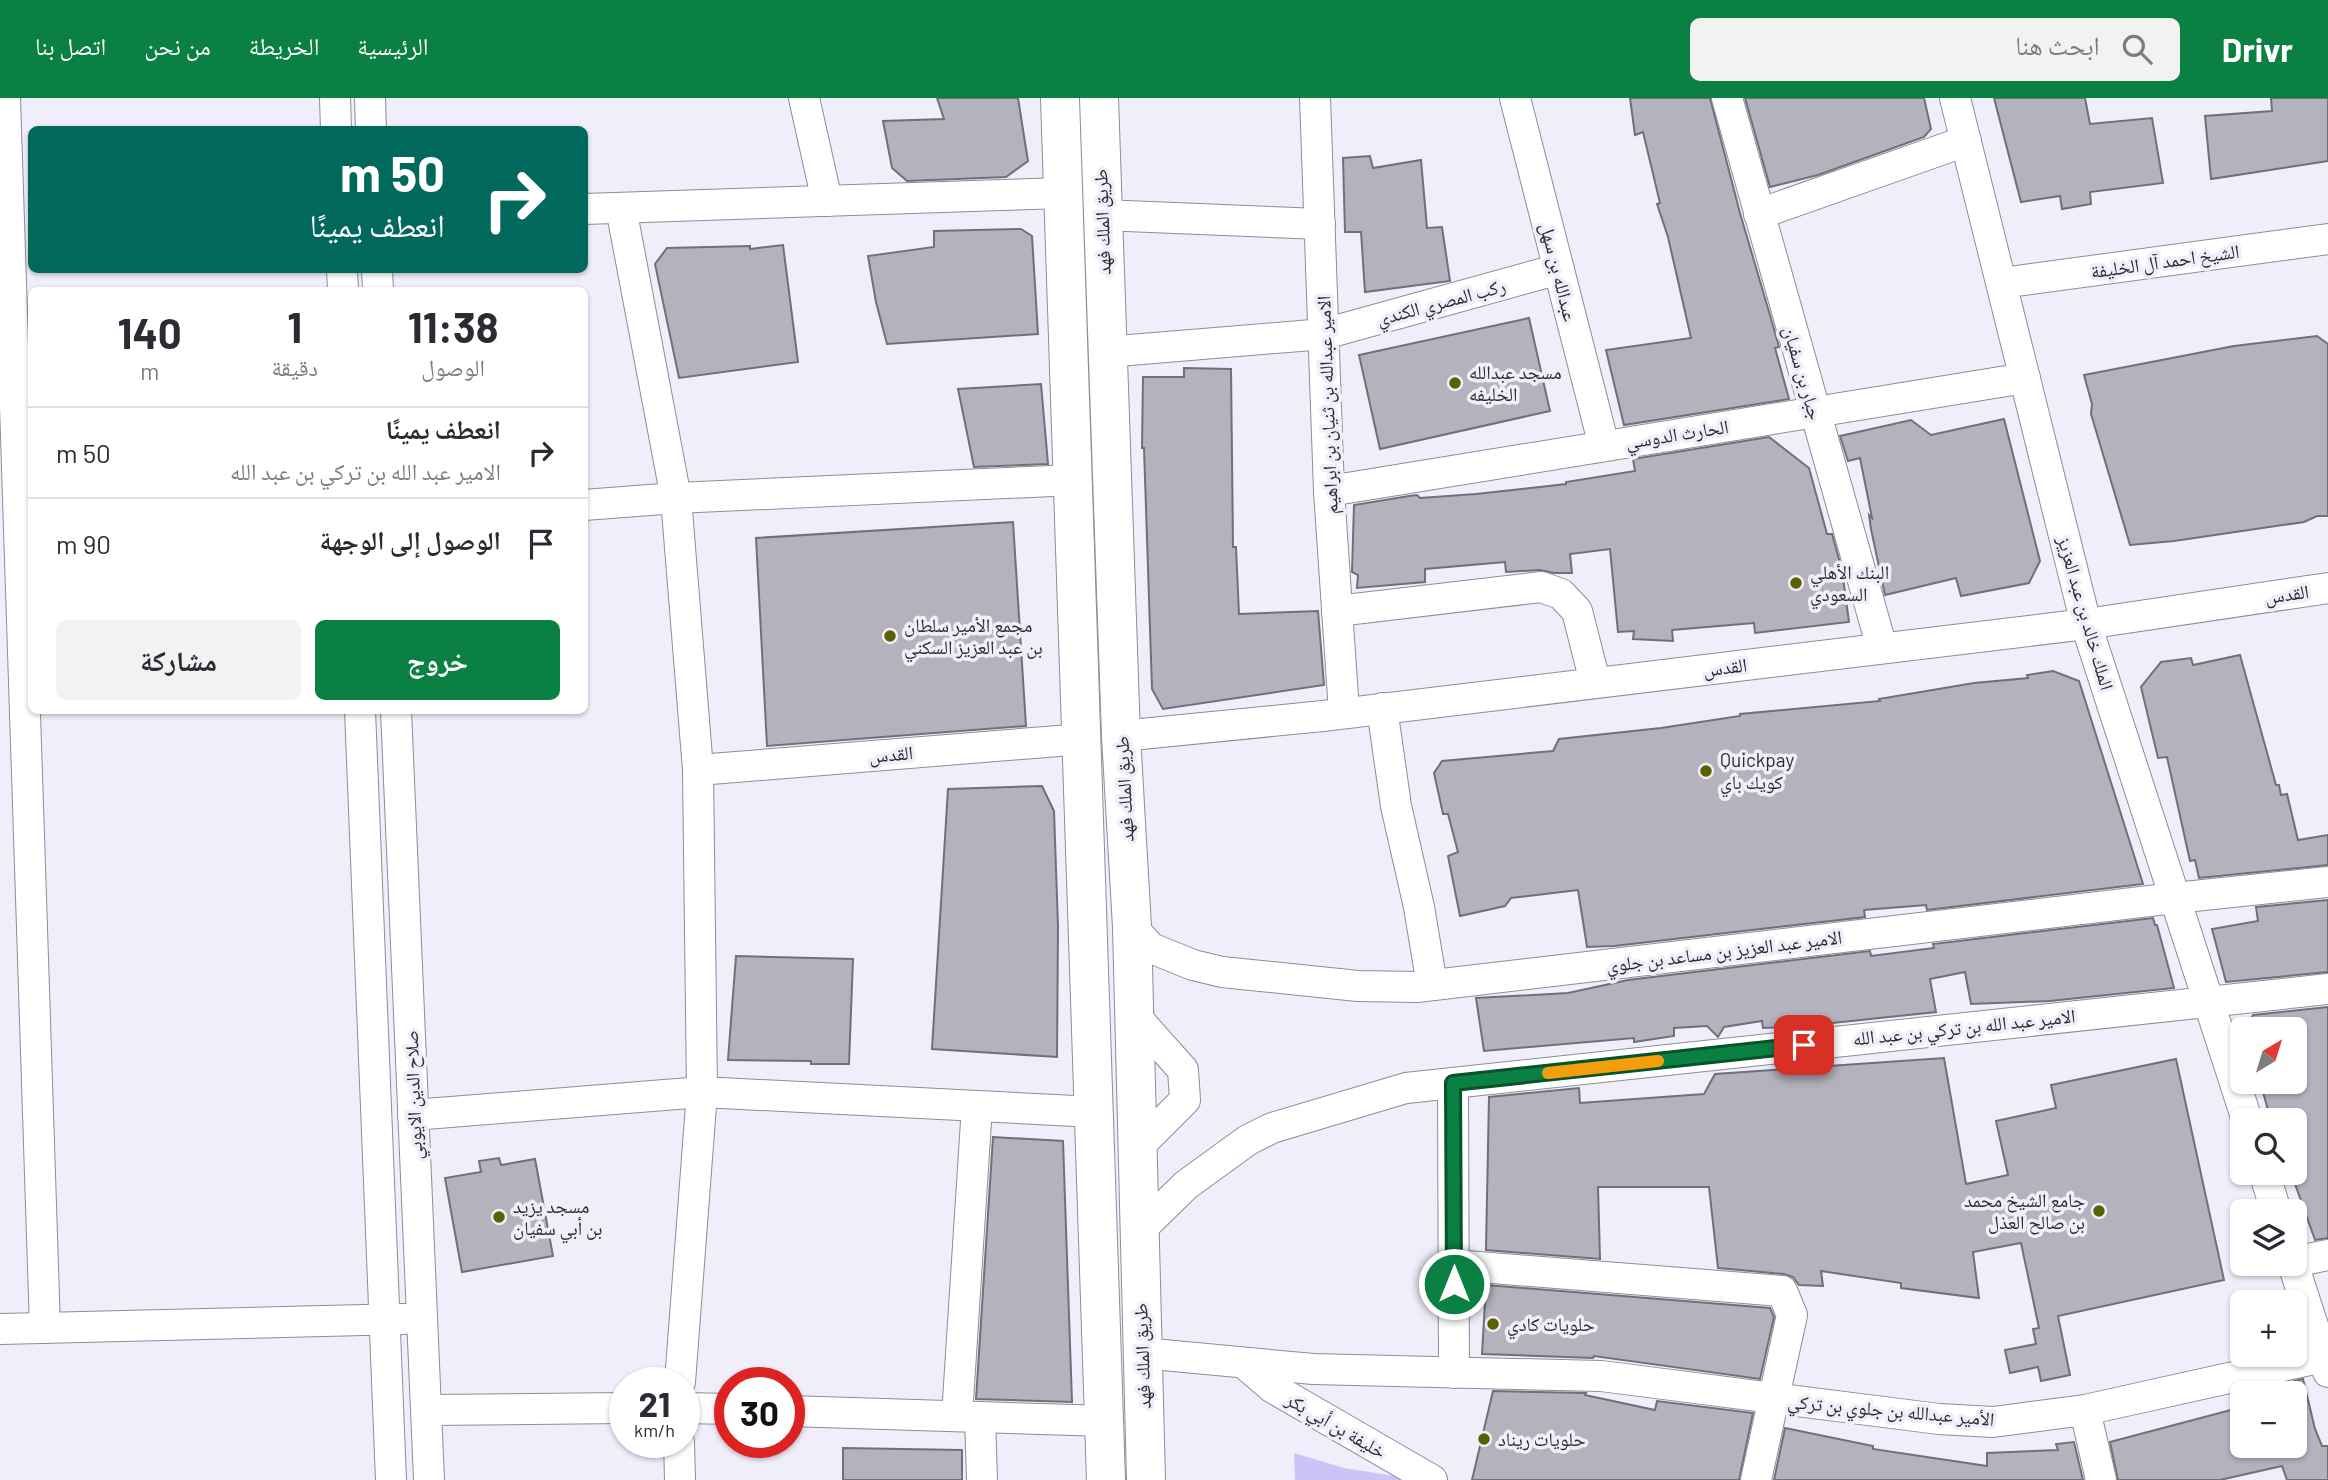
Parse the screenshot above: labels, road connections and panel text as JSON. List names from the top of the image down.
{
  "streets": {
    "main road": ["طريق الملك فهد"],
    "street": [
      "الشيخ احمد آل الخليفة",
      "عبدالله بن سهل",
      "ركب المصري الكندي",
      "جبار بن سفيان",
      "الامير عبدالله بن ثنيان بن ابراهيم",
      "الحارث الدوسي",
      "القدس",
      "الملك خالد بن عبد العزيز",
      "الامير عبد العزيز بن مساعد بن جلوي",
      "الامير عبد الله بن تركي بن عبد الله",
      "صلاح الدين الايوبي",
      "الأمير عبدالله بن جلوي بن تركي",
      "خليفة بن أبي بكر"
    ]
  },
  "crossings": [
    ["طريق الملك فهد", "ركب المصري الكندي"],
    ["طريق الملك فهد", "القدس"],
    ["طريق الملك فهد", "الامير عبد العزيز بن مساعد بن جلوي"],
    ["طريق الملك فهد", "الامير عبد الله بن تركي بن عبد الله"],
    ["طريق الملك فهد", "خليفة بن أبي بكر"],
    ["الشيخ احمد آل الخليفة", "الملك خالد بن عبد العزيز"],
    ["عبدالله بن سهل", "ركب المصري الكندي"],
    ["عبدالله بن سهل", "الحارث الدوسي"],
    ["ركب المصري الكندي", "الامير عبدالله بن ثنيان بن ابراهيم"],
    ["جبار بن سفيان", "الحارث الدوسي"],
    ["جبار بن سفيان", "القدس"],
    ["الامير عبدالله بن ثنيان بن ابراهيم", "الحارث الدوسي"],
    ["الامير عبدالله بن ثنيان بن ابراهيم", "القدس"],
    ["الحارث الدوسي", "الملك خالد بن عبد العزيز"],
    ["القدس", "الملك خالد بن عبد العزيز"],
    ["الملك خالد بن عبد العزيز", "الامير عبد العزيز بن مساعد بن جلوي"],
    ["الملك خالد بن عبد العزيز", "الامير عبد الله بن تركي بن عبد الله"],
    ["الأمير عبدالله بن جلوي بن تركي", "خليفة بن أبي بكر"]
  ],
  "places": [
    "مسجد عبدالله الخليفه",
    "البنك الأهلي السعودي",
    "مجمع الأمير سلطان بن عبد العزيز السكني",
    "Quickpay كويك باي",
    "جامع الشيخ محمد بن صالح العذل",
    "مسجد يزيد بن أبي سفيان",
    "حلويات كادي",
    "حلويات ريناد"
  ],
  "north": "top right",
  "page": {
    "header": "Drivr",
    "search": "ابحث هنا",
    "nav": [
      "الرئيسية",
      "الخريطة",
      "من نحن",
      "اتصل بنا"
    ],
    "turn": ["50 m", "انعطف يمينًا"],
    "eta": [
      "11:38",
      "الوصول",
      "1",
      "دقيقة",
      "140",
      "m"
    ],
    "list": [
      {
        "name": "انعطف يمينًا",
        "note": "الامير عبد الله بن تركي بن عبد الله",
        "value": "50 m"
      },
      {
        "name": "الوصول إلى الوجهة",
        "value": "90 m"
      }
    ],
    "buttons": ["خروج", "مشاركة"],
    "map_buttons": ["+", "−"],
    "speed": "21 km/h",
    "limit": "30"
  }
}
